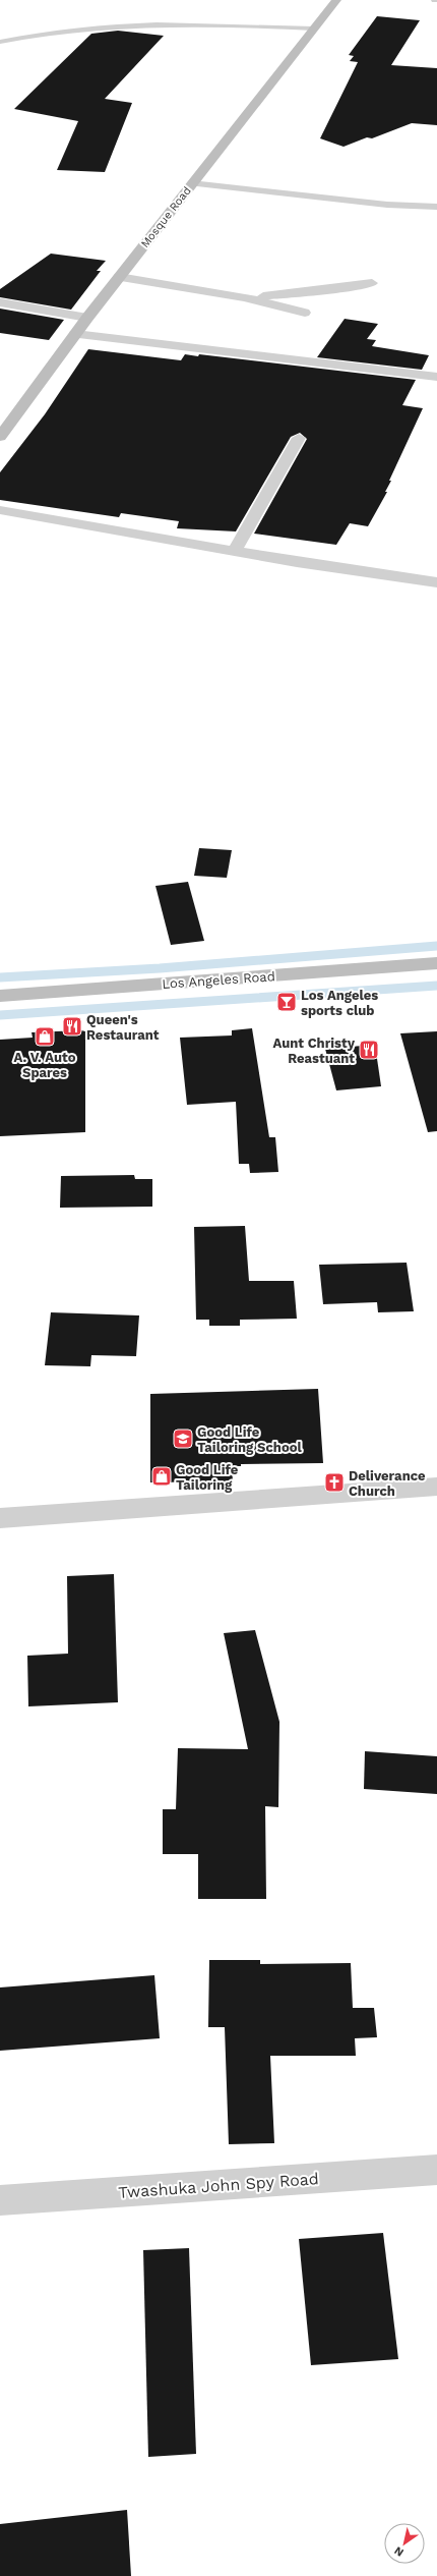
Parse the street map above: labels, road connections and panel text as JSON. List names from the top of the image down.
{
  "streets": {
    "street": ["Mosque Road", "Los Angeles Road", "Twashuka John Spy Road"]
  },
  "places": {
    "bar": ["Los Angeles sports club"],
    "restaurant": ["Queen's Restaurant", "Aunt Christy Reastuant"],
    "shop": ["A. V. Auto Spares", "Good Life Tailoring"],
    "school or university": ["Good Life Tailoring School"],
    "church": ["Deliverance Church"]
  },
  "north": "bottom left"
}
